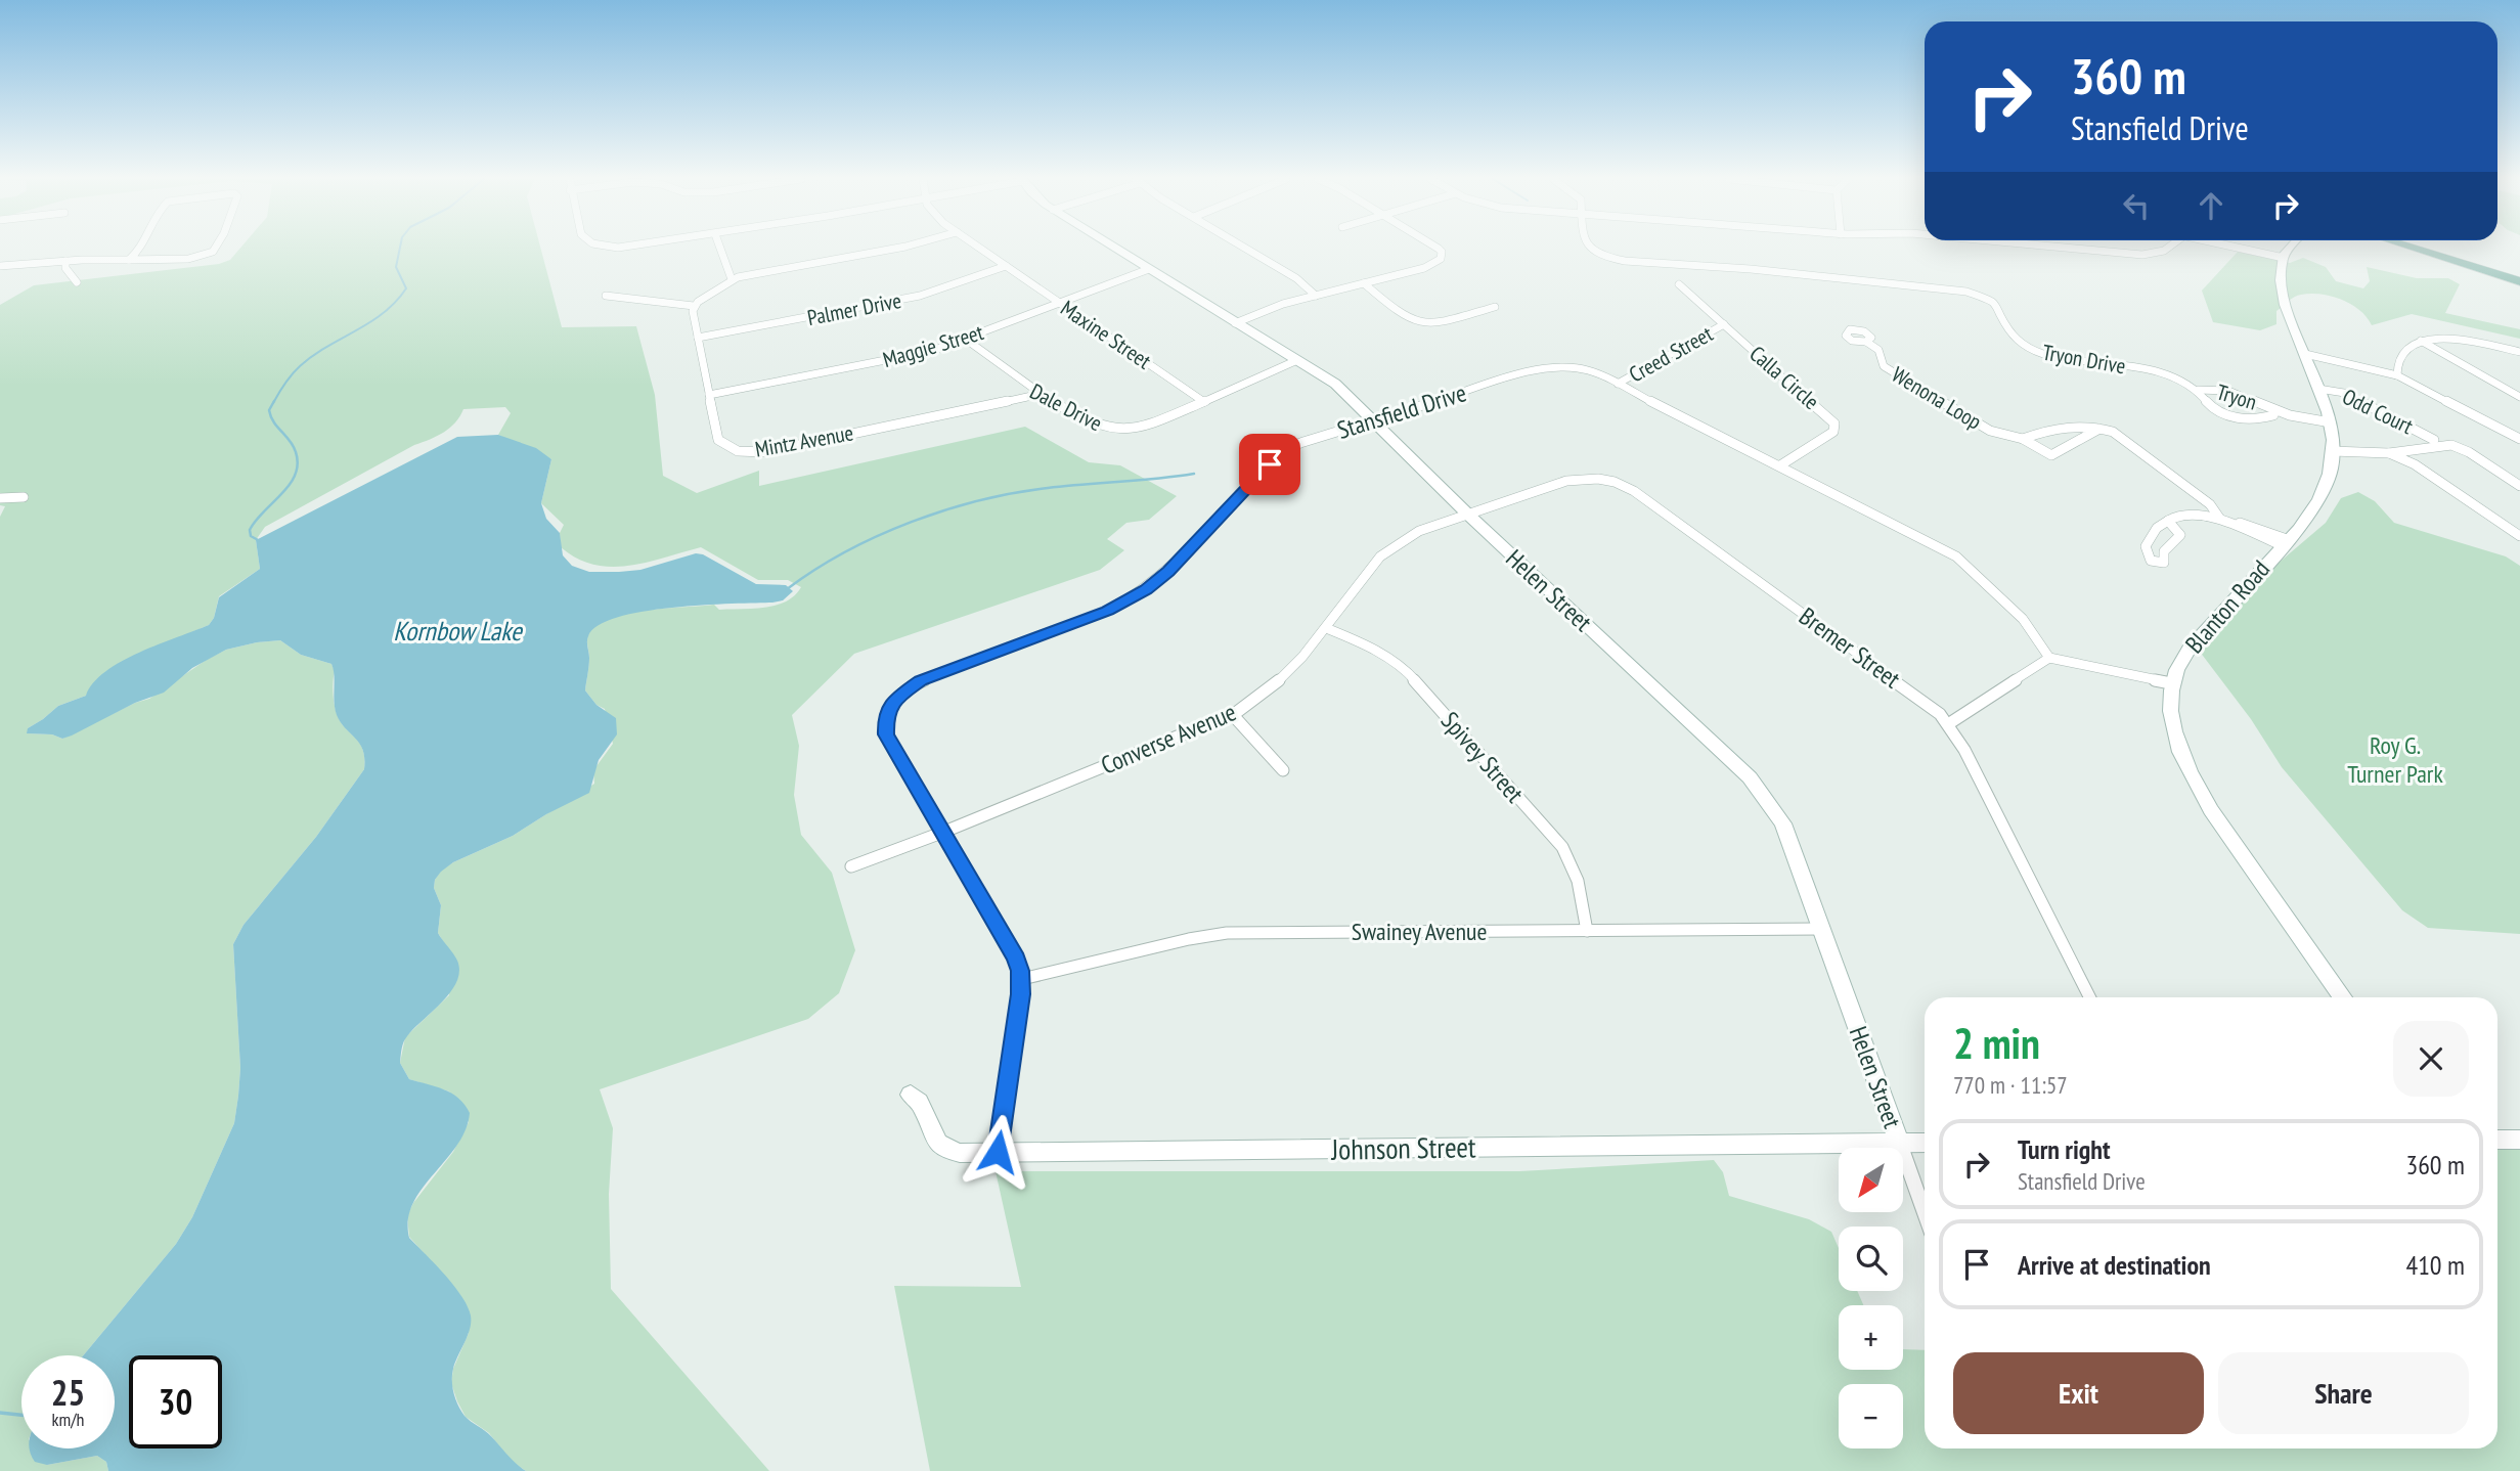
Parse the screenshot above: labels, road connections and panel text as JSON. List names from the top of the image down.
{
  "streets": {
    "street": [
      "Palmer Drive",
      "Maxine Street",
      "Maggie Street",
      "Creed Street",
      "Tryon Drive",
      "Calla Circle",
      "Tryon",
      "Wenona Loop",
      "Dale Drive",
      "Stansfield Drive",
      "Odd Court",
      "Mintz Avenue",
      "Helen Street",
      "Blanton Road",
      "Bremer Street",
      "Converse Avenue",
      "Spivey Street",
      "Swainey Avenue",
      "Johnson Street"
    ]
  },
  "crossings": [
    ["Palmer Drive", "Maxine Street"],
    ["Palmer Drive", "Mintz Avenue"],
    ["Maxine Street", "Maggie Street"],
    ["Maxine Street", "Dale Drive"],
    ["Maggie Street", "Dale Drive"],
    ["Maggie Street", "Mintz Avenue"],
    ["Maggie Street", "Helen Street"],
    ["Creed Street", "Calla Circle"],
    ["Creed Street", "Stansfield Drive"],
    ["Tryon Drive", "Tryon"],
    ["Calla Circle", "Stansfield Drive"],
    ["Dale Drive", "Mintz Avenue"],
    ["Dale Drive", "Helen Street"],
    ["Stansfield Drive", "Helen Street"],
    ["Stansfield Drive", "Converse Avenue"],
    ["Stansfield Drive", "Swainey Avenue"],
    ["Stansfield Drive", "Johnson Street"],
    ["Odd Court", "Blanton Road"],
    ["Helen Street", "Bremer Street"],
    ["Helen Street", "Converse Avenue"],
    ["Helen Street", "Swainey Avenue"],
    ["Helen Street", "Johnson Street"],
    ["Bremer Street", "Converse Avenue"],
    ["Converse Avenue", "Spivey Street"],
    ["Spivey Street", "Swainey Avenue"]
  ],
  "water": ["Kornbow Lake"],
  "parks": ["Roy G. Turner Park"],
  "north": "bottom left",
  "page": {
    "turn": ["360 m", "Stansfield Drive"],
    "heading": ["2 min", "770 m · 11:57"],
    "list": [
      {
        "name": "Turn right",
        "note": "Stansfield Drive",
        "value": "360 m"
      },
      {
        "name": "Arrive at destination",
        "value": "410 m"
      }
    ],
    "map_buttons": ["+", "−"],
    "buttons": ["Exit", "Share"],
    "speed": "25 km/h",
    "limit": "30"
  }
}
